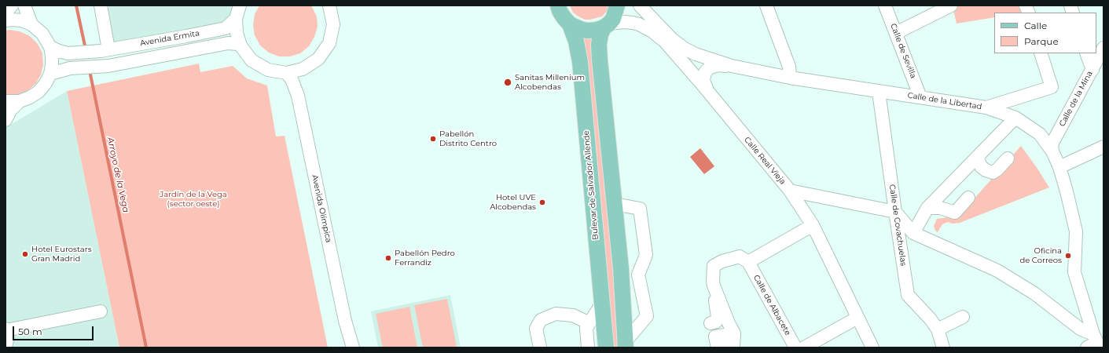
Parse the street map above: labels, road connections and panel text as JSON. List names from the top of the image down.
{
  "streets": {
    "main road": ["Bulevar de Salvador Allende"],
    "street": [
      "Avenida Ermita",
      "Calle de Sevilla",
      "Calle de la Mina",
      "Calle de la Libertad",
      "Calle Real Vieja",
      "Avenida Olímpica",
      "Calle de Covachuelas",
      "Calle de Albacete"
    ]
  },
  "crossings": [
    ["Calle de Sevilla", "Calle de la Libertad"],
    ["Calle de la Mina", "Calle de la Libertad"],
    ["Calle de la Libertad", "Calle de Covachuelas"]
  ],
  "water": ["Arroyo de la Vega"],
  "parks": ["Jardín de la Vega (sector oeste)"],
  "places": [
    "Sanitas Millenium Alcobendas",
    "Pabellón Distrito Centro",
    "Hotel UVE Alcobendas",
    "Hotel Eurostars Gran Madrid",
    "Oficina de Correos",
    "Pabellón Pedro Ferrandiz"
  ],
  "legend": ["Calle", "Parque"],
  "scale_bar": "50 m"
}
